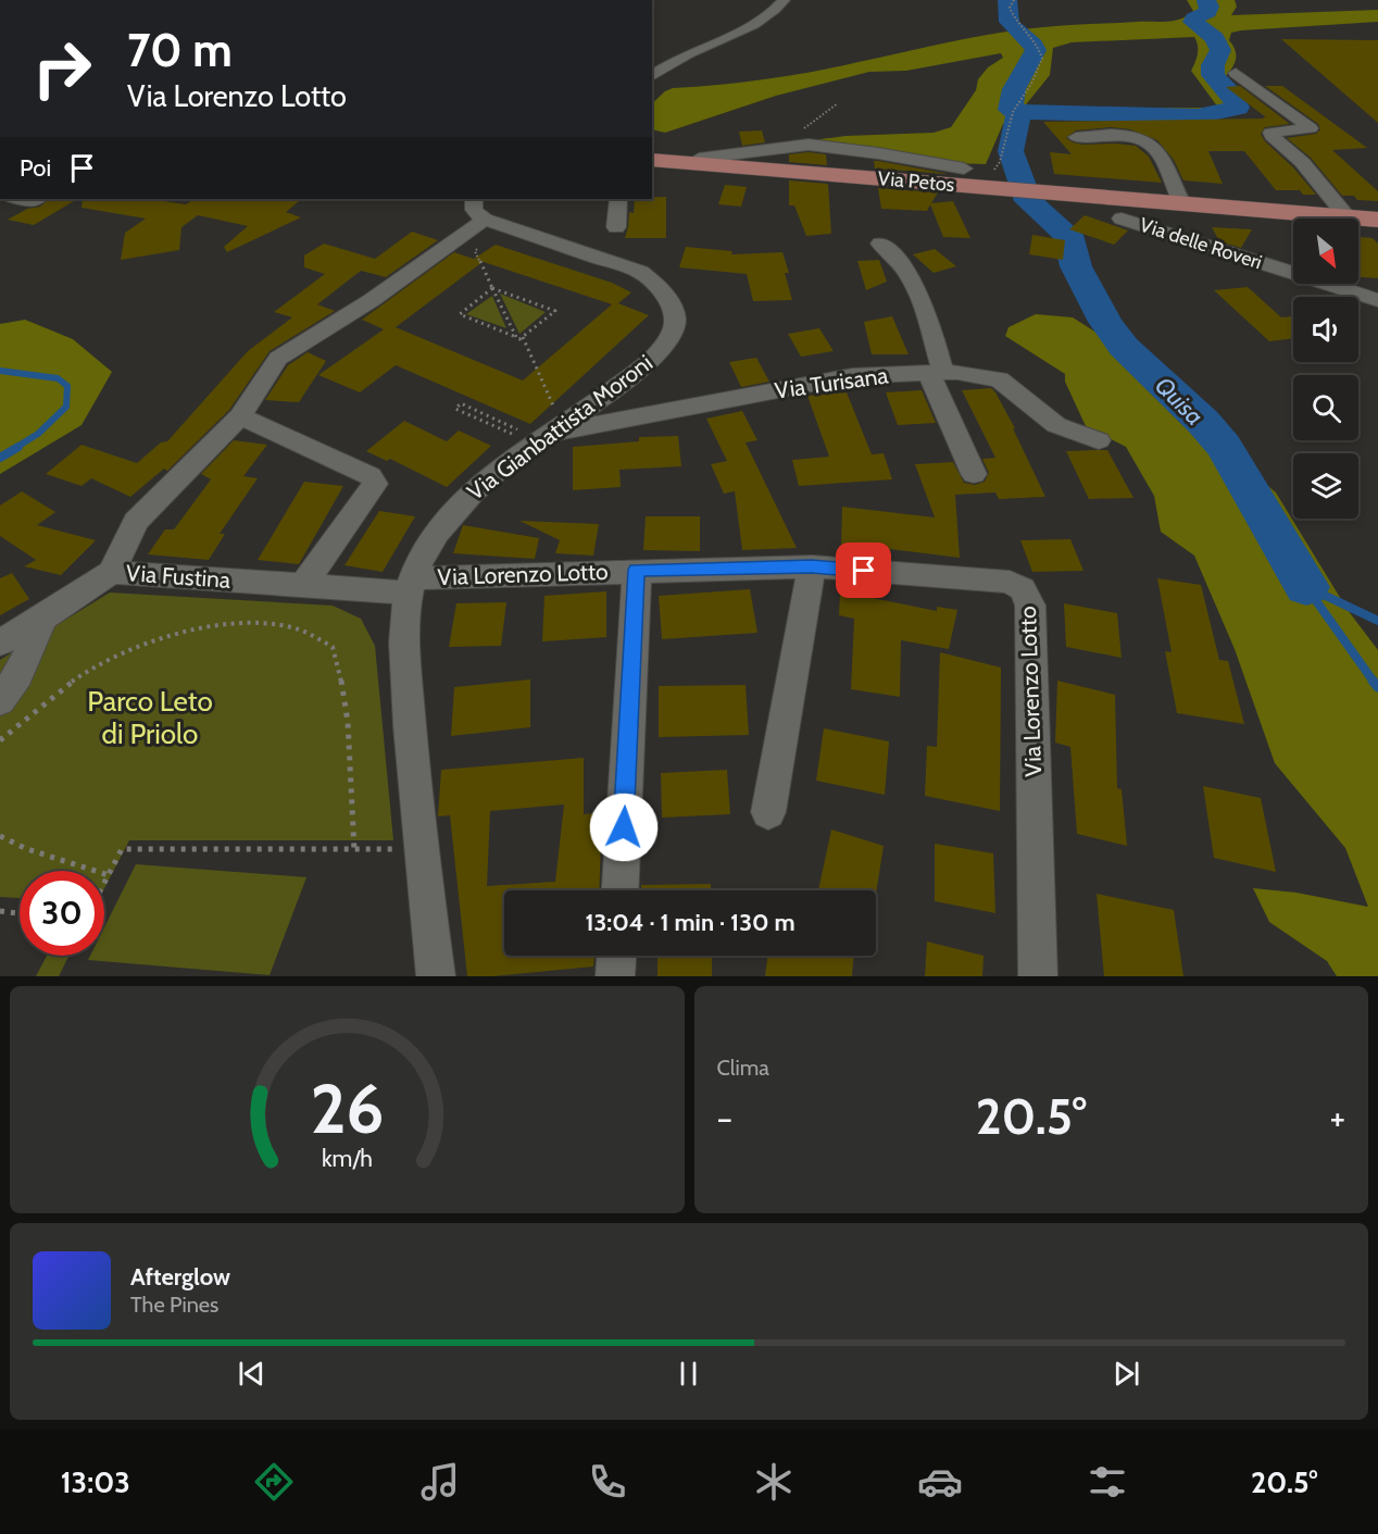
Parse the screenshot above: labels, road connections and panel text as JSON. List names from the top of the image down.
{
  "streets": {
    "main road": ["Via Petos"],
    "street": [
      "Via delle Roveri",
      "Via Turisana",
      "Via Gianbattista Moroni",
      "Via Lorenzo Lotto",
      "Via Fustina"
    ]
  },
  "crossings": [
    ["Via Petos", "Via delle Roveri"],
    ["Via Turisana", "Via Gianbattista Moroni"],
    ["Via Gianbattista Moroni", "Via Lorenzo Lotto"],
    ["Via Gianbattista Moroni", "Via Fustina"],
    ["Via Lorenzo Lotto", "Via Fustina"]
  ],
  "water": ["Quisa"],
  "parks": ["Parco Leto di Priolo"],
  "north": "bottom right",
  "page": {
    "turn": ["70 m", "Via Lorenzo Lotto"],
    "then": "Poi",
    "limit": "30",
    "trip": "13:04 · 1 min · 130 m",
    "tile": "Clima",
    "heat": ["−", "20.5°", "+"],
    "song": ["Afterglow", "The Pines"],
    "tabs": ["13:03", "20.5°"],
    "gauge": ["26", "km/h"]
  }
}
